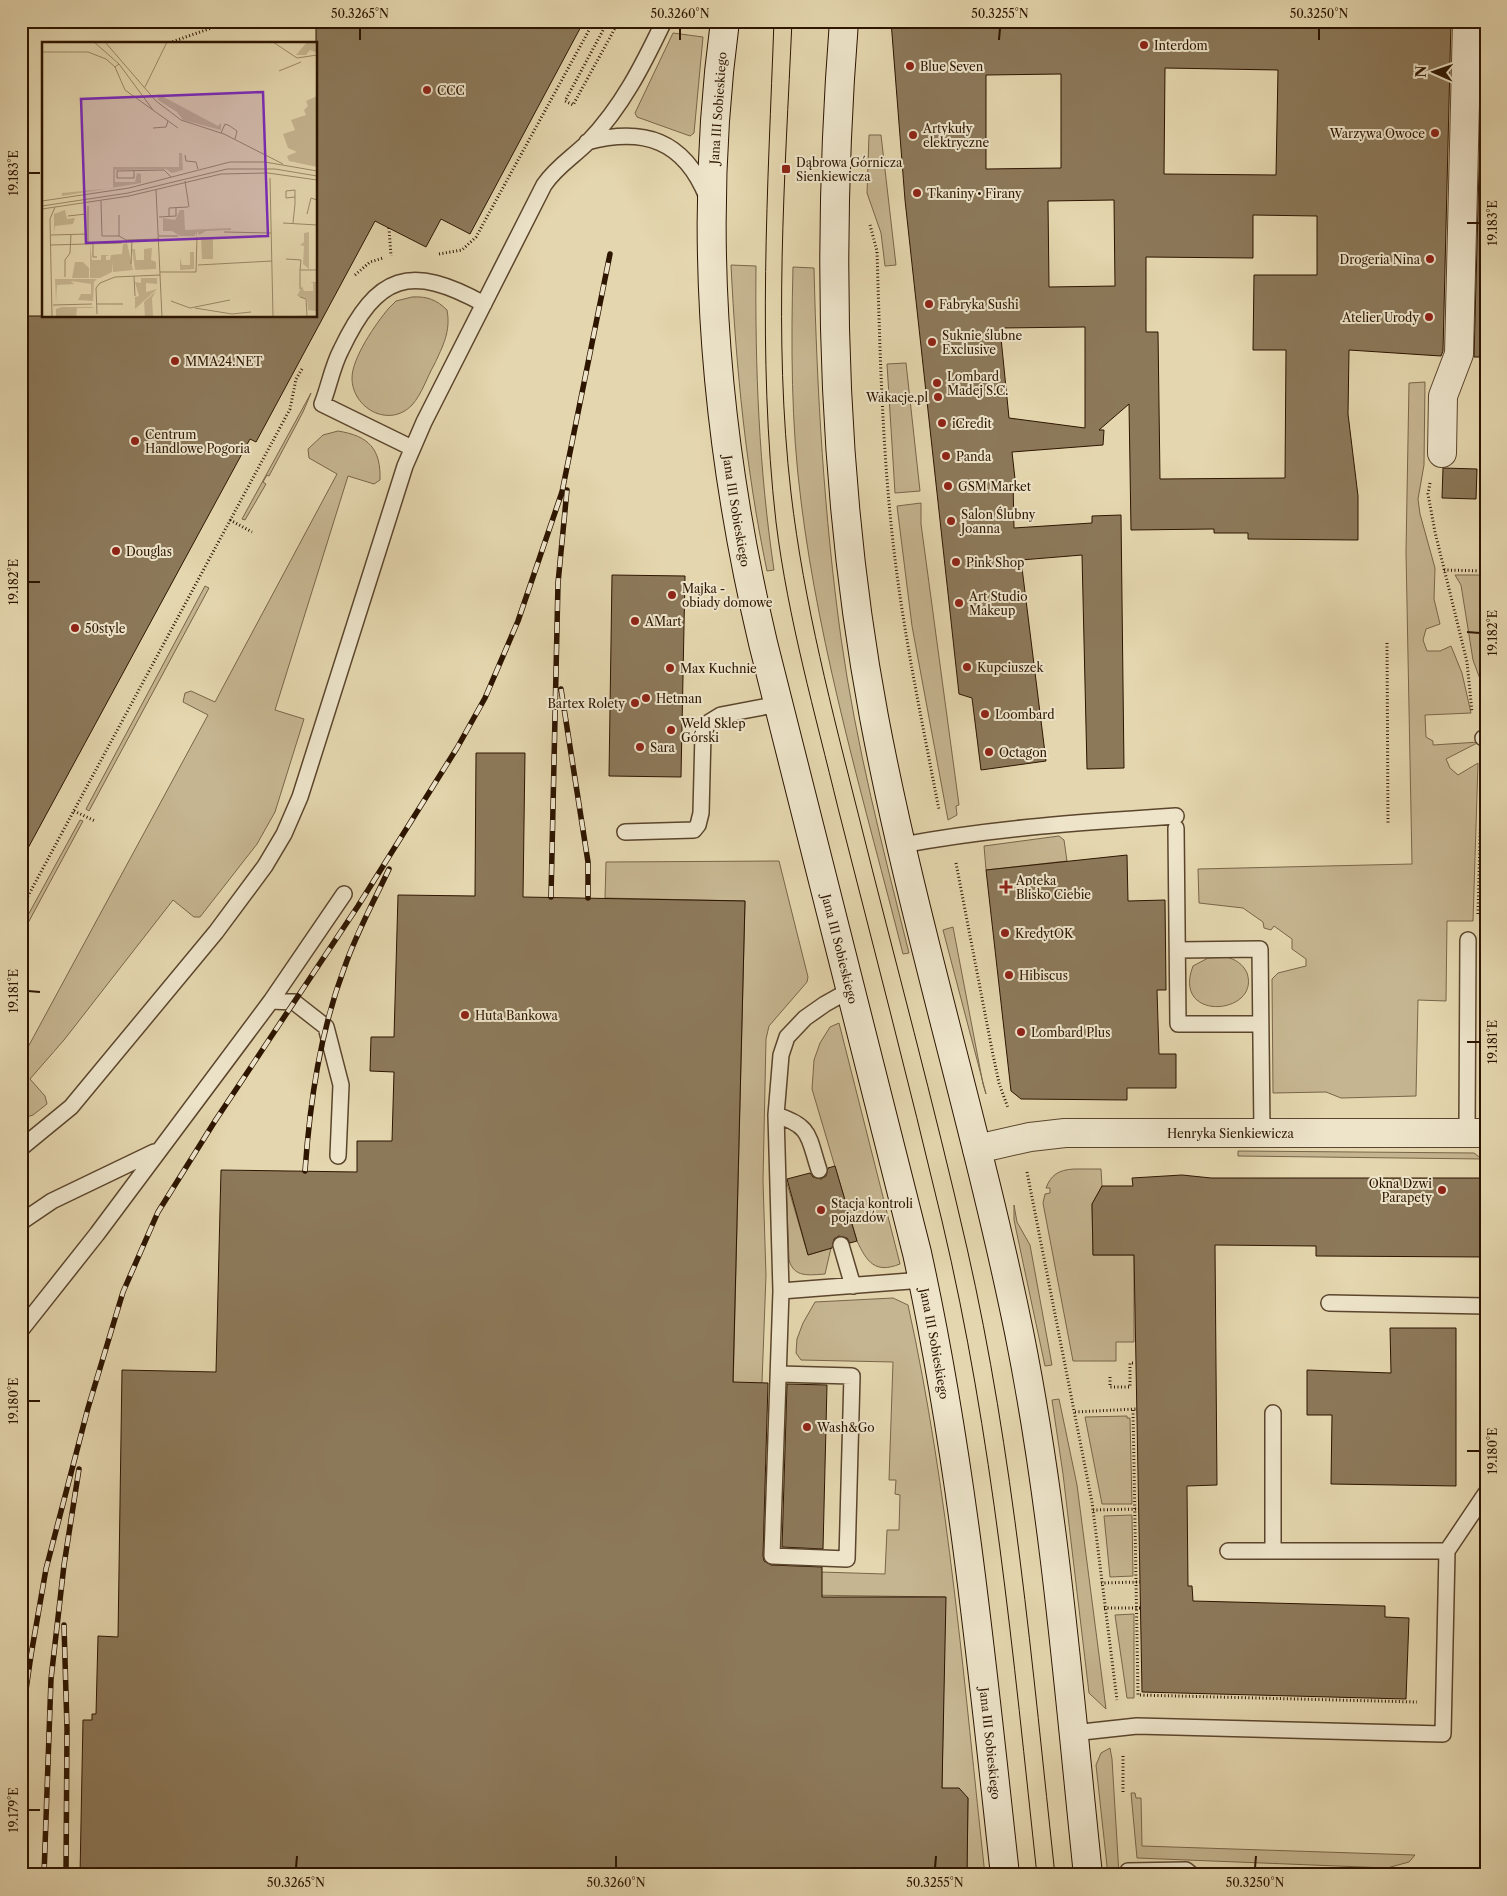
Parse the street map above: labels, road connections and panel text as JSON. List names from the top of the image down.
{
  "streets": {
    "main road": ["Jana III Sobieskiego", "Henryka Sienkiewicza"]
  },
  "places": {
    "other": [
      "Interdom",
      "Blue Seven",
      "CCC",
      "Warzywa Owoce",
      "Artykuły elektryczne",
      "Tkaniny • Firany",
      "Drogeria Nina",
      "Fabryka Sushi",
      "Atelier Urody",
      "Suknie ślubne Exclusive",
      "MMA24.NET",
      "Lombard Madej S.C.",
      "Wakacje.pl",
      "iCredit",
      "Centrum Handlowe Pogoria",
      "Panda",
      "GSM Market",
      "Salon Ślubny Joanna",
      "Douglas",
      "Pink Shop",
      "Majka - obiady domowe",
      "Art Studio Makeup",
      "AMart",
      "50style",
      "Kupciuszek",
      "Max Kuchnie",
      "Hetman",
      "Bartex Rolety",
      "Loombard",
      "Weld Sklep Górski",
      "Sara",
      "Octagon",
      "KredytOK",
      "Hibiscus",
      "Huta Bankowa",
      "Lombard Plus",
      "Okna Dzwi Parapety",
      "Stacja kontroli pojazdów",
      "Wash&Go"
    ],
    "transit": ["Dąbrowa Górnicza Sienkiewicza"],
    "health": ["Apteka Blisko Ciebie"]
  },
  "north": "left",
  "coordinates": [
    "50.3265°N",
    "50.3260°N",
    "50.3255°N",
    "50.3250°N",
    "19.183°E",
    "19.182°E",
    "19.181°E",
    "19.180°E",
    "19.179°E"
  ]
}
